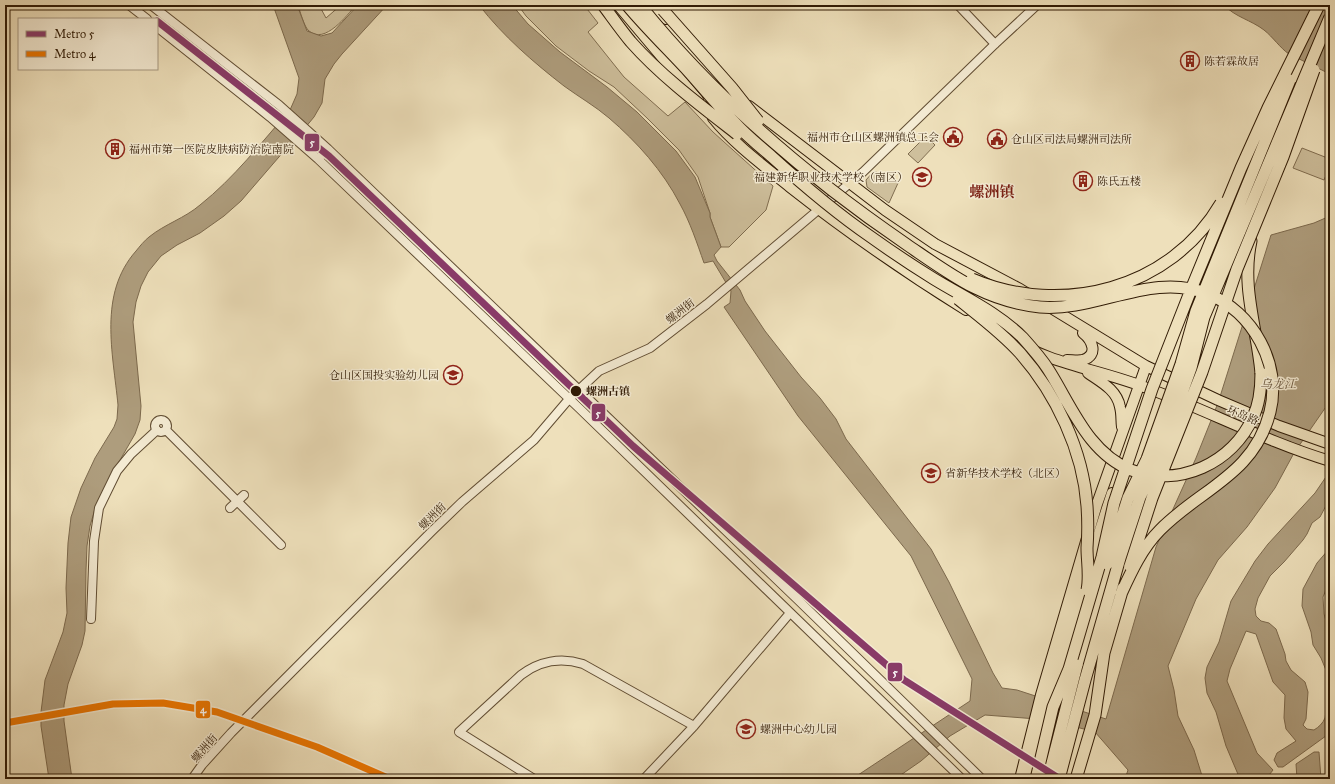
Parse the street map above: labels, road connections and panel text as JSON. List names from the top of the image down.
{
  "streets": {
    "main road": ["环岛路"],
    "street": ["螺洲街"]
  },
  "districts": ["螺洲镇"],
  "water": ["乌龙江"],
  "places": {
    "building": ["陈若霖故居", "福州市第一医院皮肤病防治院南院", "陈氏五楼"],
    "public building": ["福州市仓山区螺洲镇总工会", "仓山区司法局螺洲司法所"],
    "school or university": [
      "福建新华职业技术学校（南区）",
      "仓山区国投实验幼儿园",
      "省新华技术学校（北区）",
      "螺洲中心幼儿园"
    ],
    "other": ["螺洲古镇"]
  },
  "lines": ["metro line 5", "metro line 4"],
  "legend": ["Metro 5", "Metro 4"]
}
